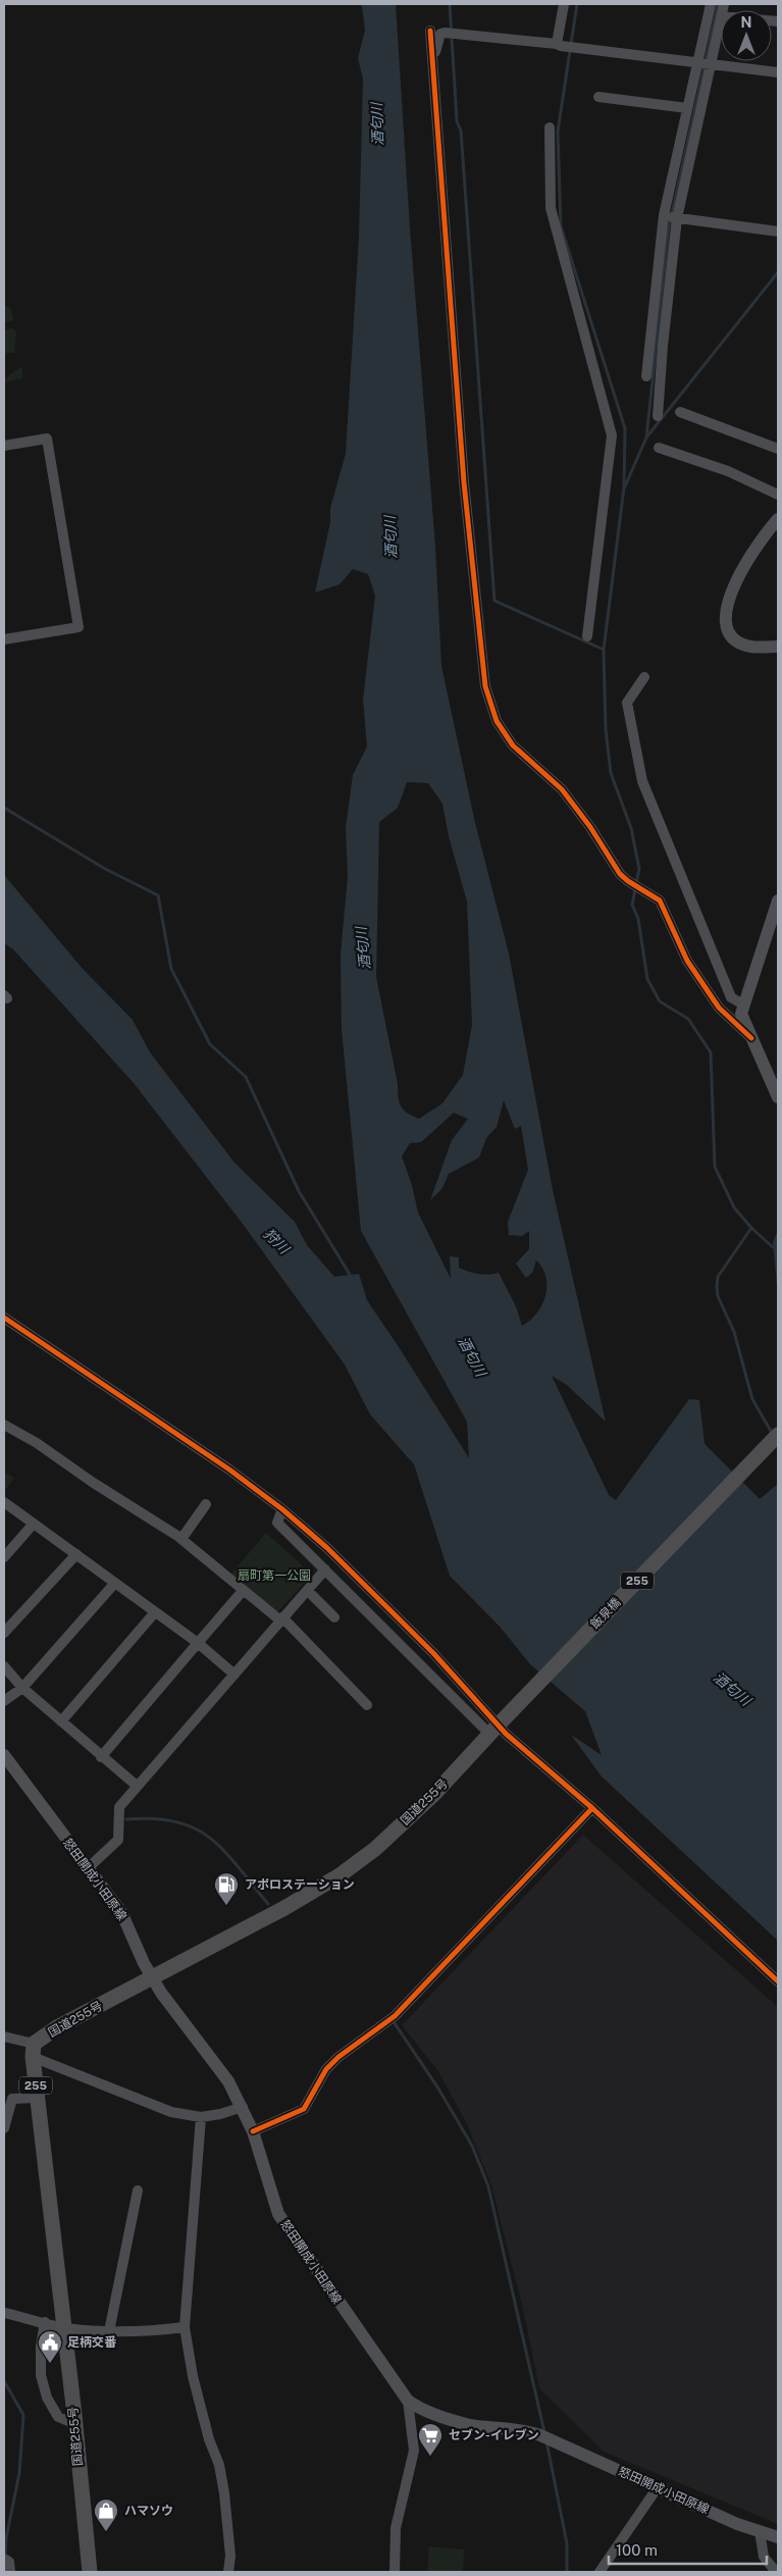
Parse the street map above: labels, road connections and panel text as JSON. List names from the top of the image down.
{
  "streets": {
    "highway": ["255", "飯泉橋", "国道255号"],
    "main road": ["怒田開成小田原線"]
  },
  "crossings": [
    ["飯泉橋", "国道255号"],
    ["国道255号", "怒田開成小田原線"]
  ],
  "water": ["酒匂川", "狩川"],
  "parks": ["扇町第一公園"],
  "places": {
    "fuel station": ["アポロステーション"],
    "public building": ["足柄交番"],
    "supermarket": ["セブン-イレブン"],
    "shop": ["ハマソウ"]
  },
  "scale_bar": "100 m",
  "north": "top"
}
